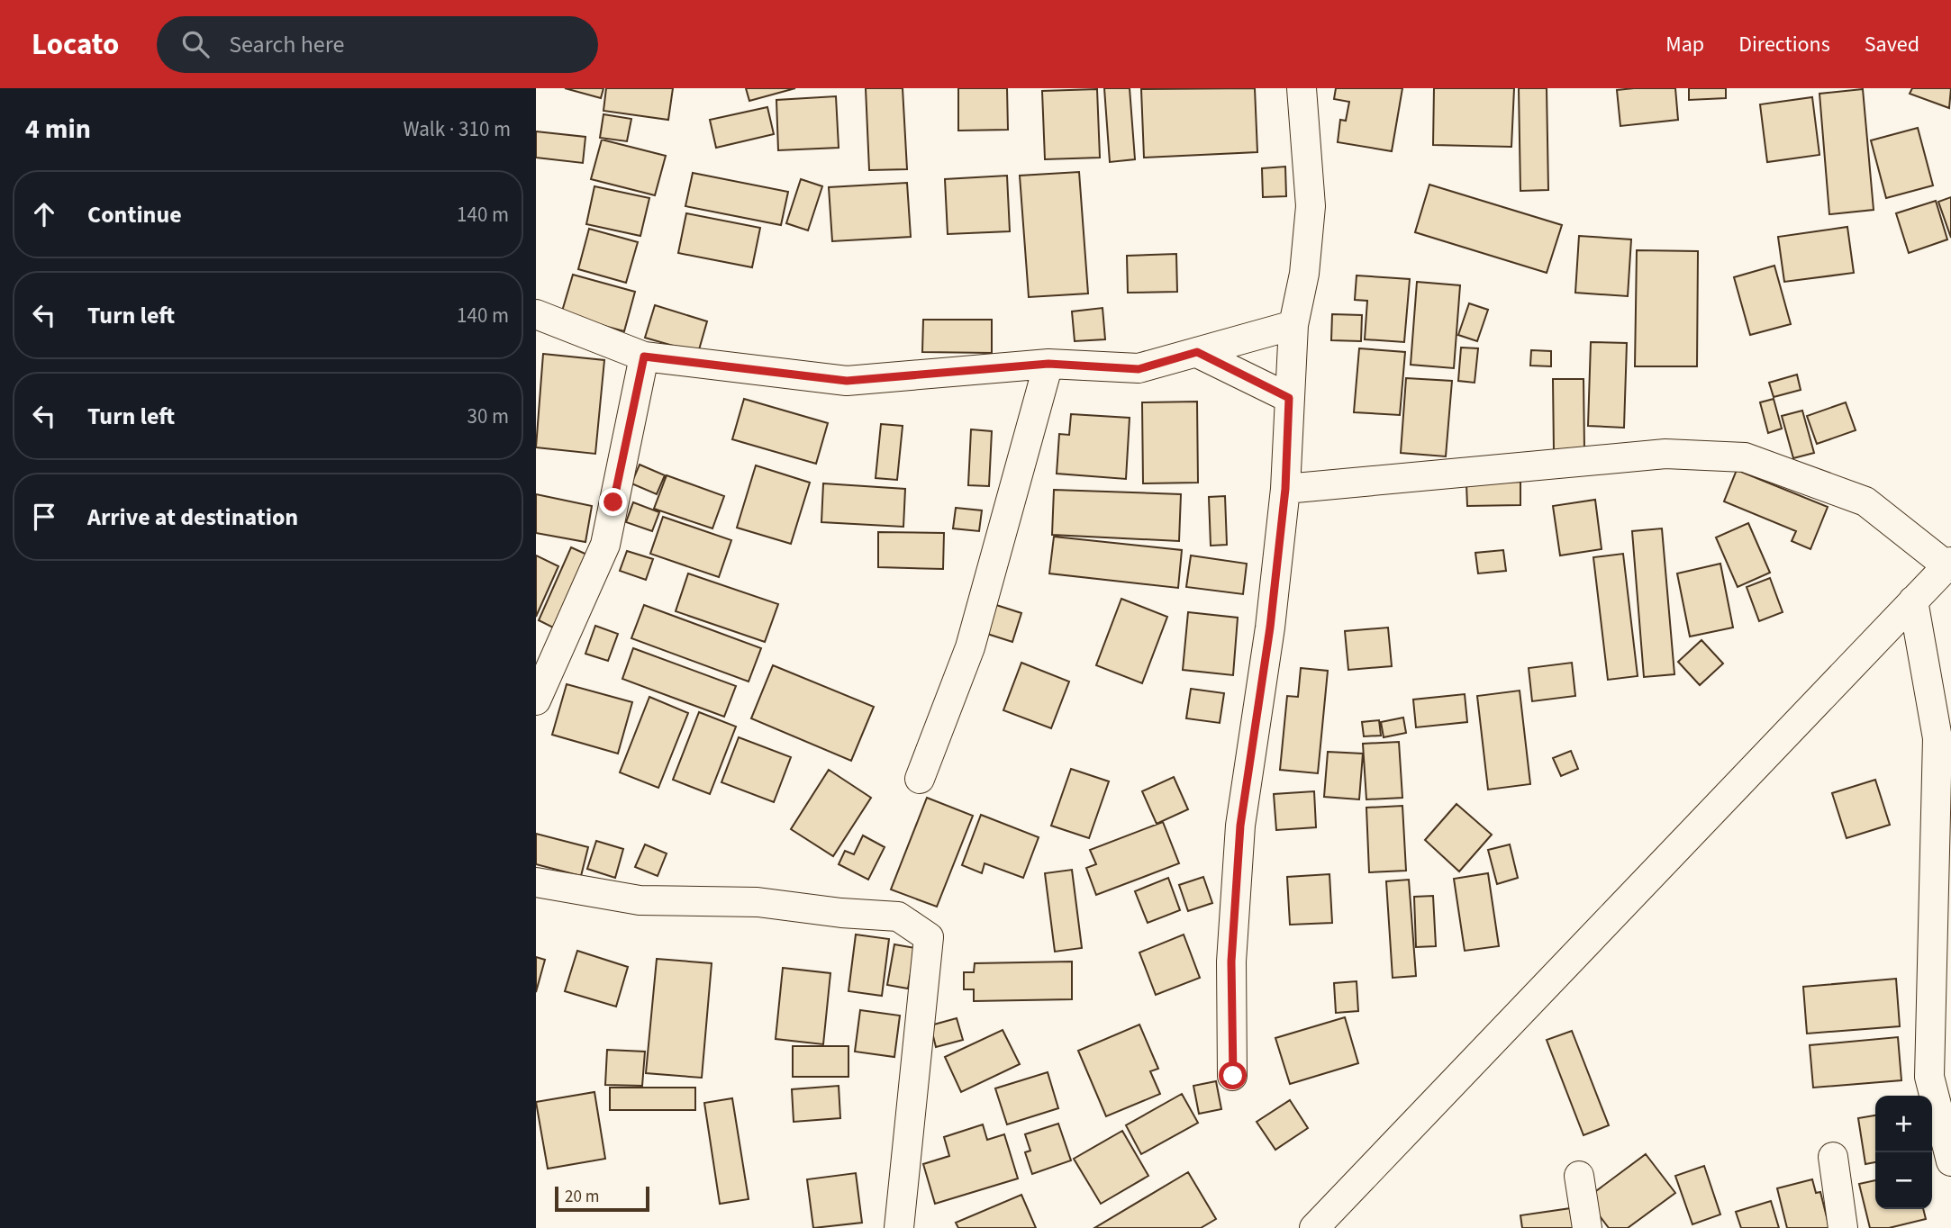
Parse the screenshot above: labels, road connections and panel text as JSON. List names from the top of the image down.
{
  "scale_bar": "20 m",
  "page": {
    "header": "Locato",
    "search": "Search here",
    "nav": ["Map", "Directions", "Saved"],
    "heading": ["4 min", "Walk · 310 m"],
    "list": [
      ["Continue", "140 m"],
      ["Turn left", "140 m"],
      ["Turn left", "30 m"],
      "Arrive at destination"
    ],
    "map_buttons": ["+", "−"],
    "scale": "20 m"
  }
}
